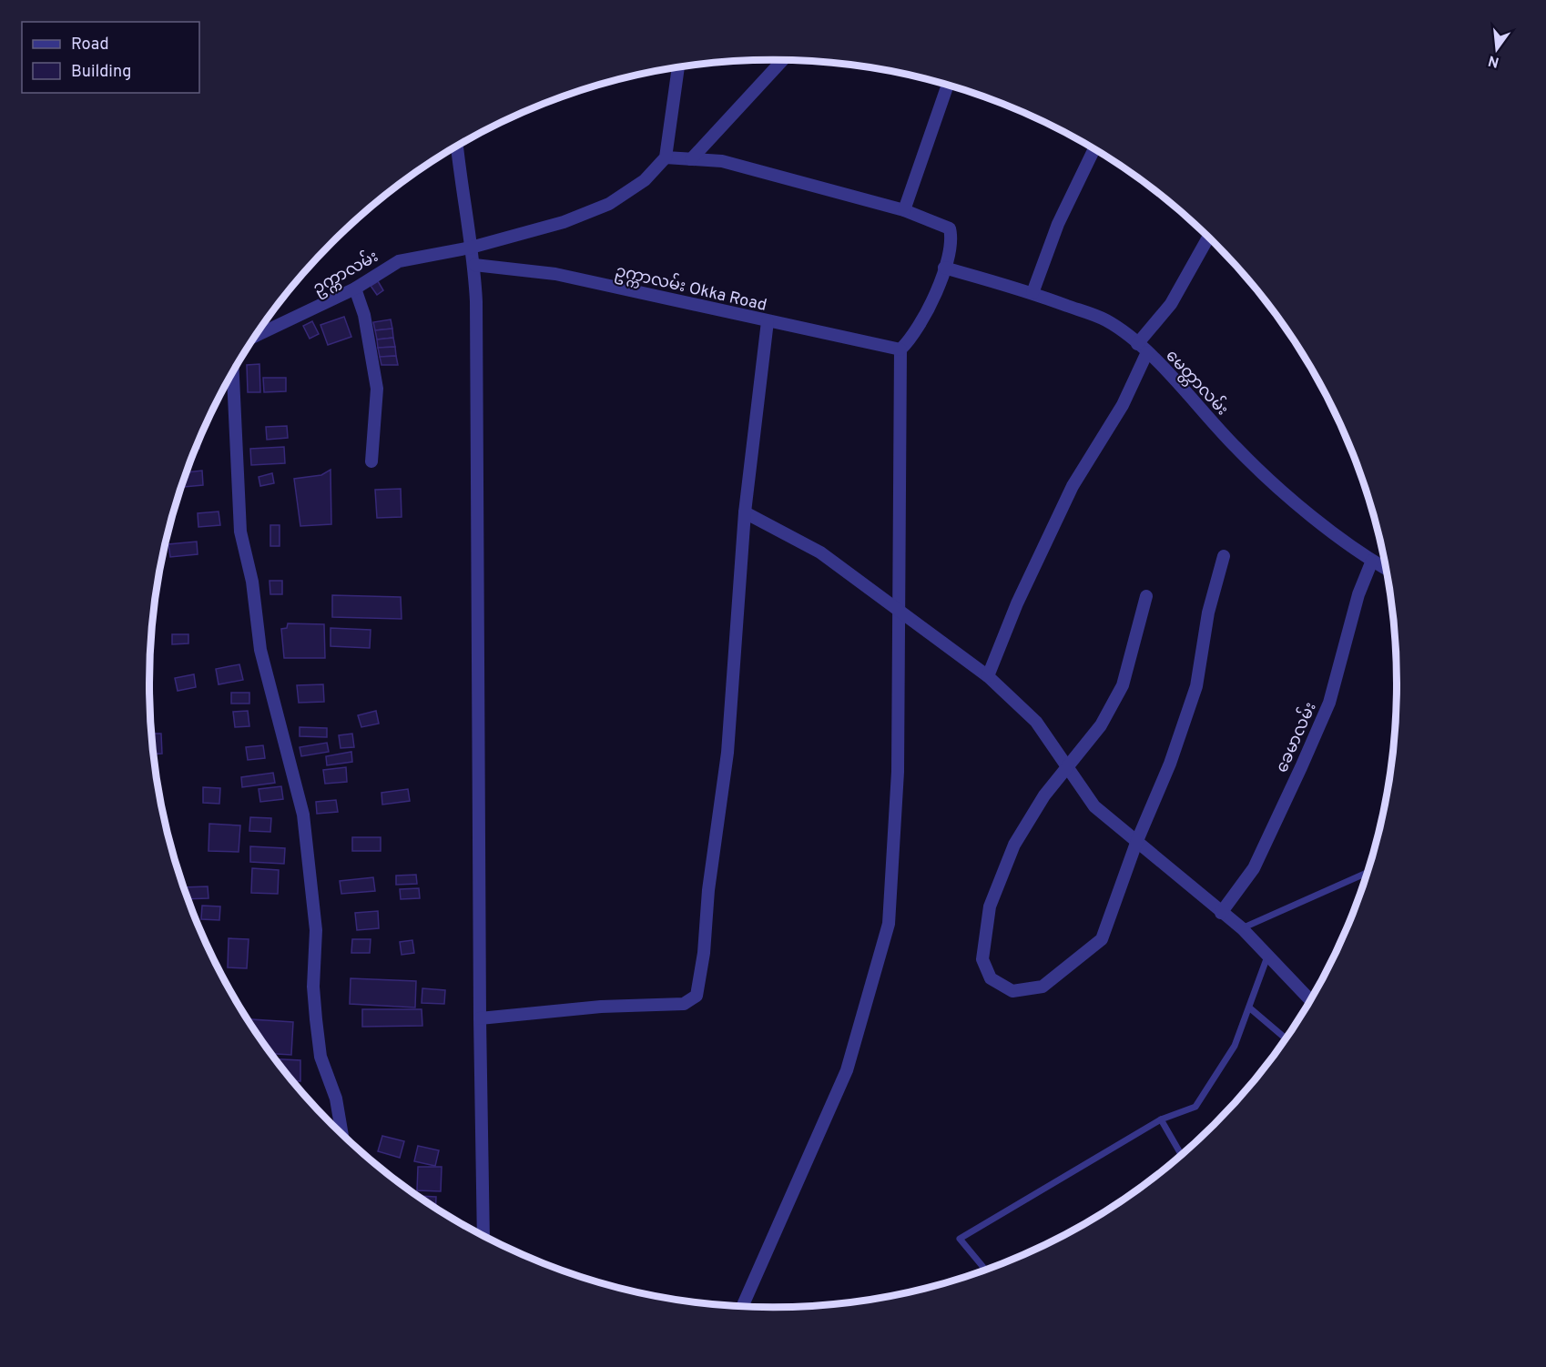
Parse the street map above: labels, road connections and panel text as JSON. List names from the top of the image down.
{
  "streets": {
    "street": [
      "ဥက္ကာလမ်း",
      "ဥက္ကာလမ်း Okka Road",
      "မေတ္တာလမ်း",
      "ခေမာလမ်း"
    ]
  },
  "crossings": [
    ["မေတ္တာလမ်း", "ခေမာလမ်း"]
  ],
  "legend": ["Road", "Building"],
  "north": "bottom"
}
